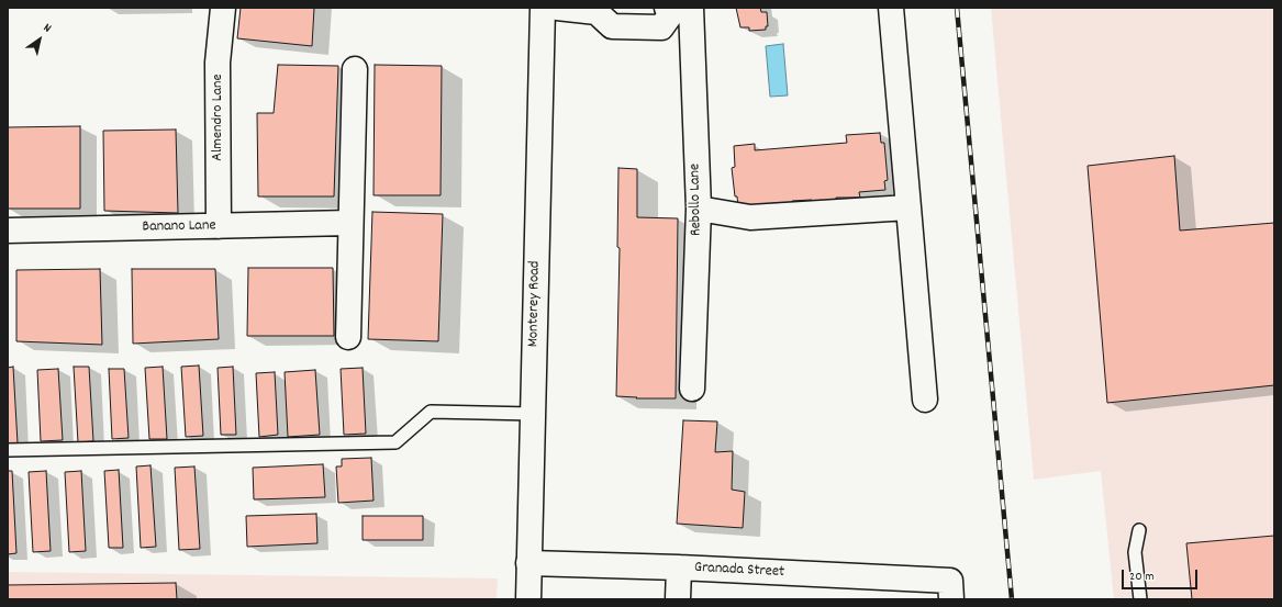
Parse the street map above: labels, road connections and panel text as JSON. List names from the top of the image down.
{
  "streets": {
    "street": [
      "Almendro Lane",
      "Rebollo Lane",
      "Banano Lane",
      "Monterey Road",
      "Granada Street"
    ]
  },
  "crossings": [
    ["Almendro Lane", "Banano Lane"],
    ["Monterey Road", "Granada Street"]
  ],
  "scale_bar": "20 m",
  "north": "top right"
}
